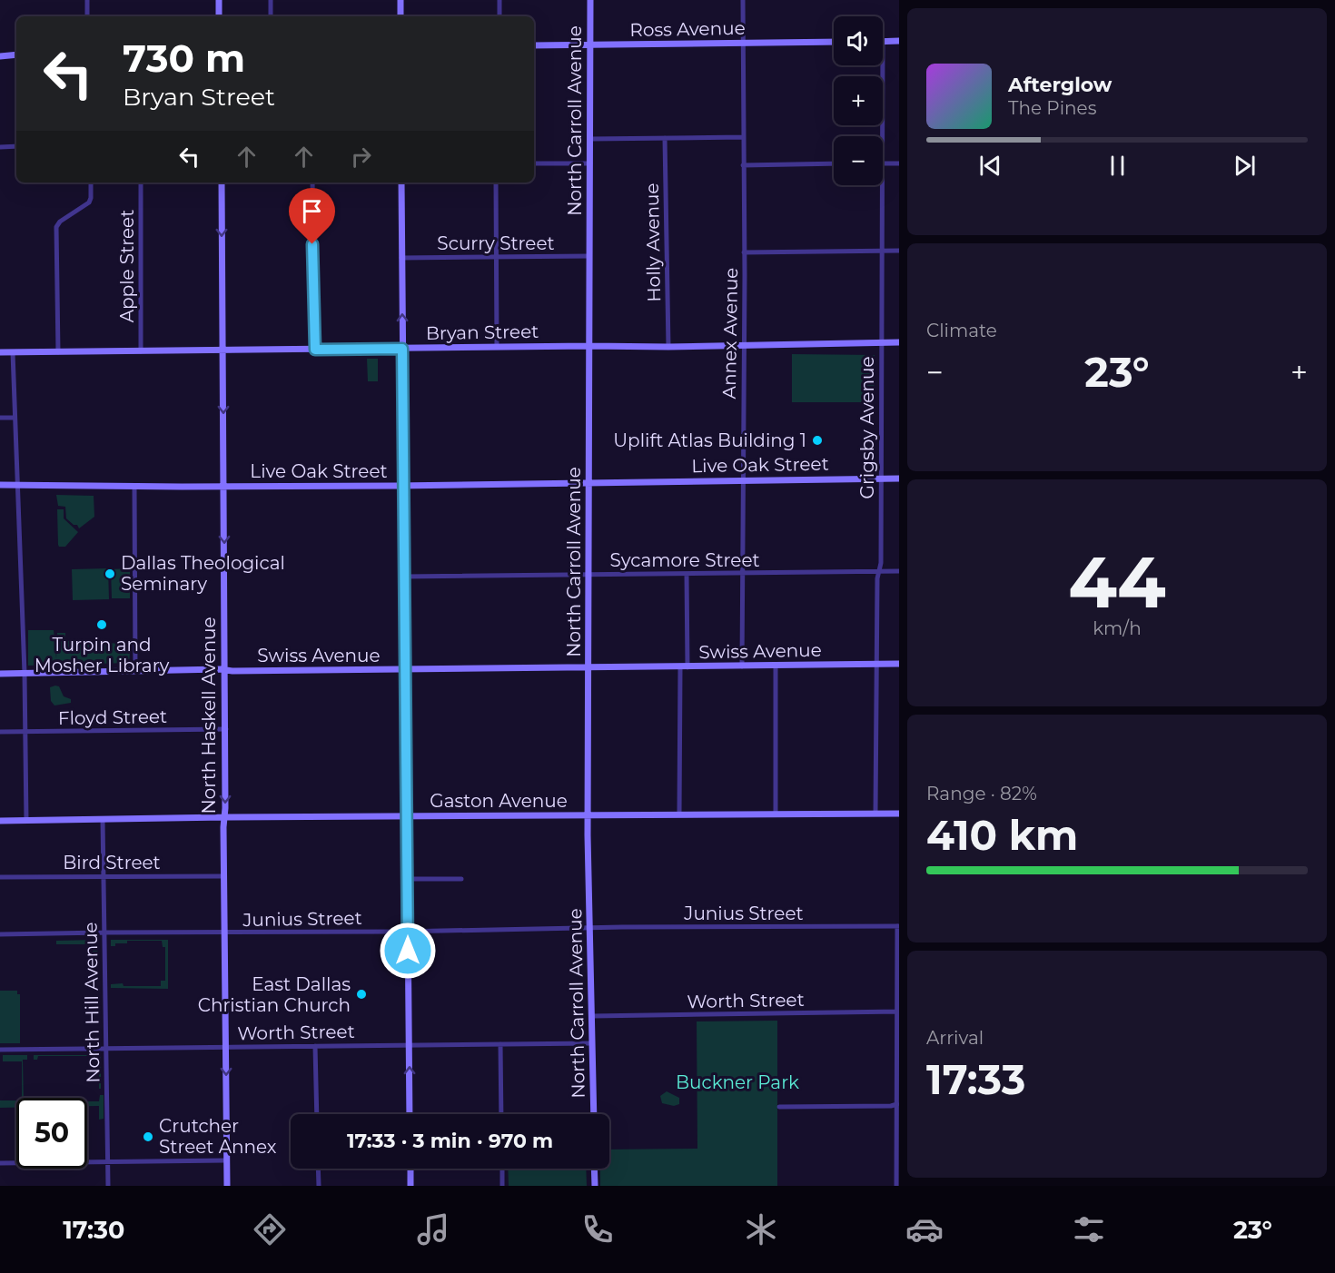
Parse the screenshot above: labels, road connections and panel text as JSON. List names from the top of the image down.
{
  "streets": {
    "street": [
      "Ross Avenue",
      "North Carroll Avenue",
      "Holly Avenue",
      "Scurry Street",
      "Apple Street",
      "Bryan Street",
      "Annex Avenue",
      "Grigsby Avenue",
      "Live Oak Street",
      "Sycamore Street",
      "Swiss Avenue",
      "North Haskell Avenue",
      "Floyd Street",
      "Gaston Avenue",
      "Bird Street",
      "Junius Street",
      "Worth Street",
      "North Hill Avenue"
    ]
  },
  "crossings": [
    ["Ross Avenue", "North Carroll Avenue"],
    ["Ross Avenue", "Annex Avenue"],
    ["North Carroll Avenue", "Scurry Street"],
    ["North Carroll Avenue", "Bryan Street"],
    ["North Carroll Avenue", "Live Oak Street"],
    ["North Carroll Avenue", "Sycamore Street"],
    ["North Carroll Avenue", "Swiss Avenue"],
    ["North Carroll Avenue", "Gaston Avenue"],
    ["North Carroll Avenue", "Junius Street"],
    ["North Carroll Avenue", "Worth Street"],
    ["Holly Avenue", "Bryan Street"],
    ["Apple Street", "Bryan Street"],
    ["Bryan Street", "Annex Avenue"],
    ["Bryan Street", "Grigsby Avenue"],
    ["Bryan Street", "North Haskell Avenue"],
    ["Annex Avenue", "Live Oak Street"],
    ["Annex Avenue", "Sycamore Street"],
    ["Annex Avenue", "Swiss Avenue"],
    ["Grigsby Avenue", "Live Oak Street"],
    ["Grigsby Avenue", "Sycamore Street"],
    ["Grigsby Avenue", "Swiss Avenue"],
    ["Grigsby Avenue", "Gaston Avenue"],
    ["Live Oak Street", "North Haskell Avenue"],
    ["Swiss Avenue", "North Haskell Avenue"],
    ["North Haskell Avenue", "Floyd Street"],
    ["North Haskell Avenue", "Gaston Avenue"],
    ["North Haskell Avenue", "Bird Street"],
    ["North Haskell Avenue", "Junius Street"],
    ["North Haskell Avenue", "Worth Street"],
    ["Gaston Avenue", "North Hill Avenue"],
    ["Bird Street", "North Hill Avenue"],
    ["Junius Street", "North Hill Avenue"],
    ["Worth Street", "North Hill Avenue"]
  ],
  "one_way": ["North Haskell Avenue"],
  "parks": ["Buckner Park"],
  "places": [
    "Uplift Atlas Building 1",
    "Dallas Theological Seminary",
    "Turpin and Mosher Library",
    "East Dallas Christian Church",
    "Crutcher Street Annex"
  ],
  "page": {
    "map_buttons": ["+", "−"],
    "turn": ["730 m", "Bryan Street"],
    "song": ["Afterglow", "The Pines"],
    "tile": [
      "Climate",
      ["44", "km/h"],
      ["Range · 82%", "410 km"],
      ["Arrival", "17:33"]
    ],
    "heat": ["−", "23°", "+"],
    "limit": "50",
    "trip": "17:33 · 3 min · 970 m",
    "tabs": ["17:30", "23°"]
  }
}
